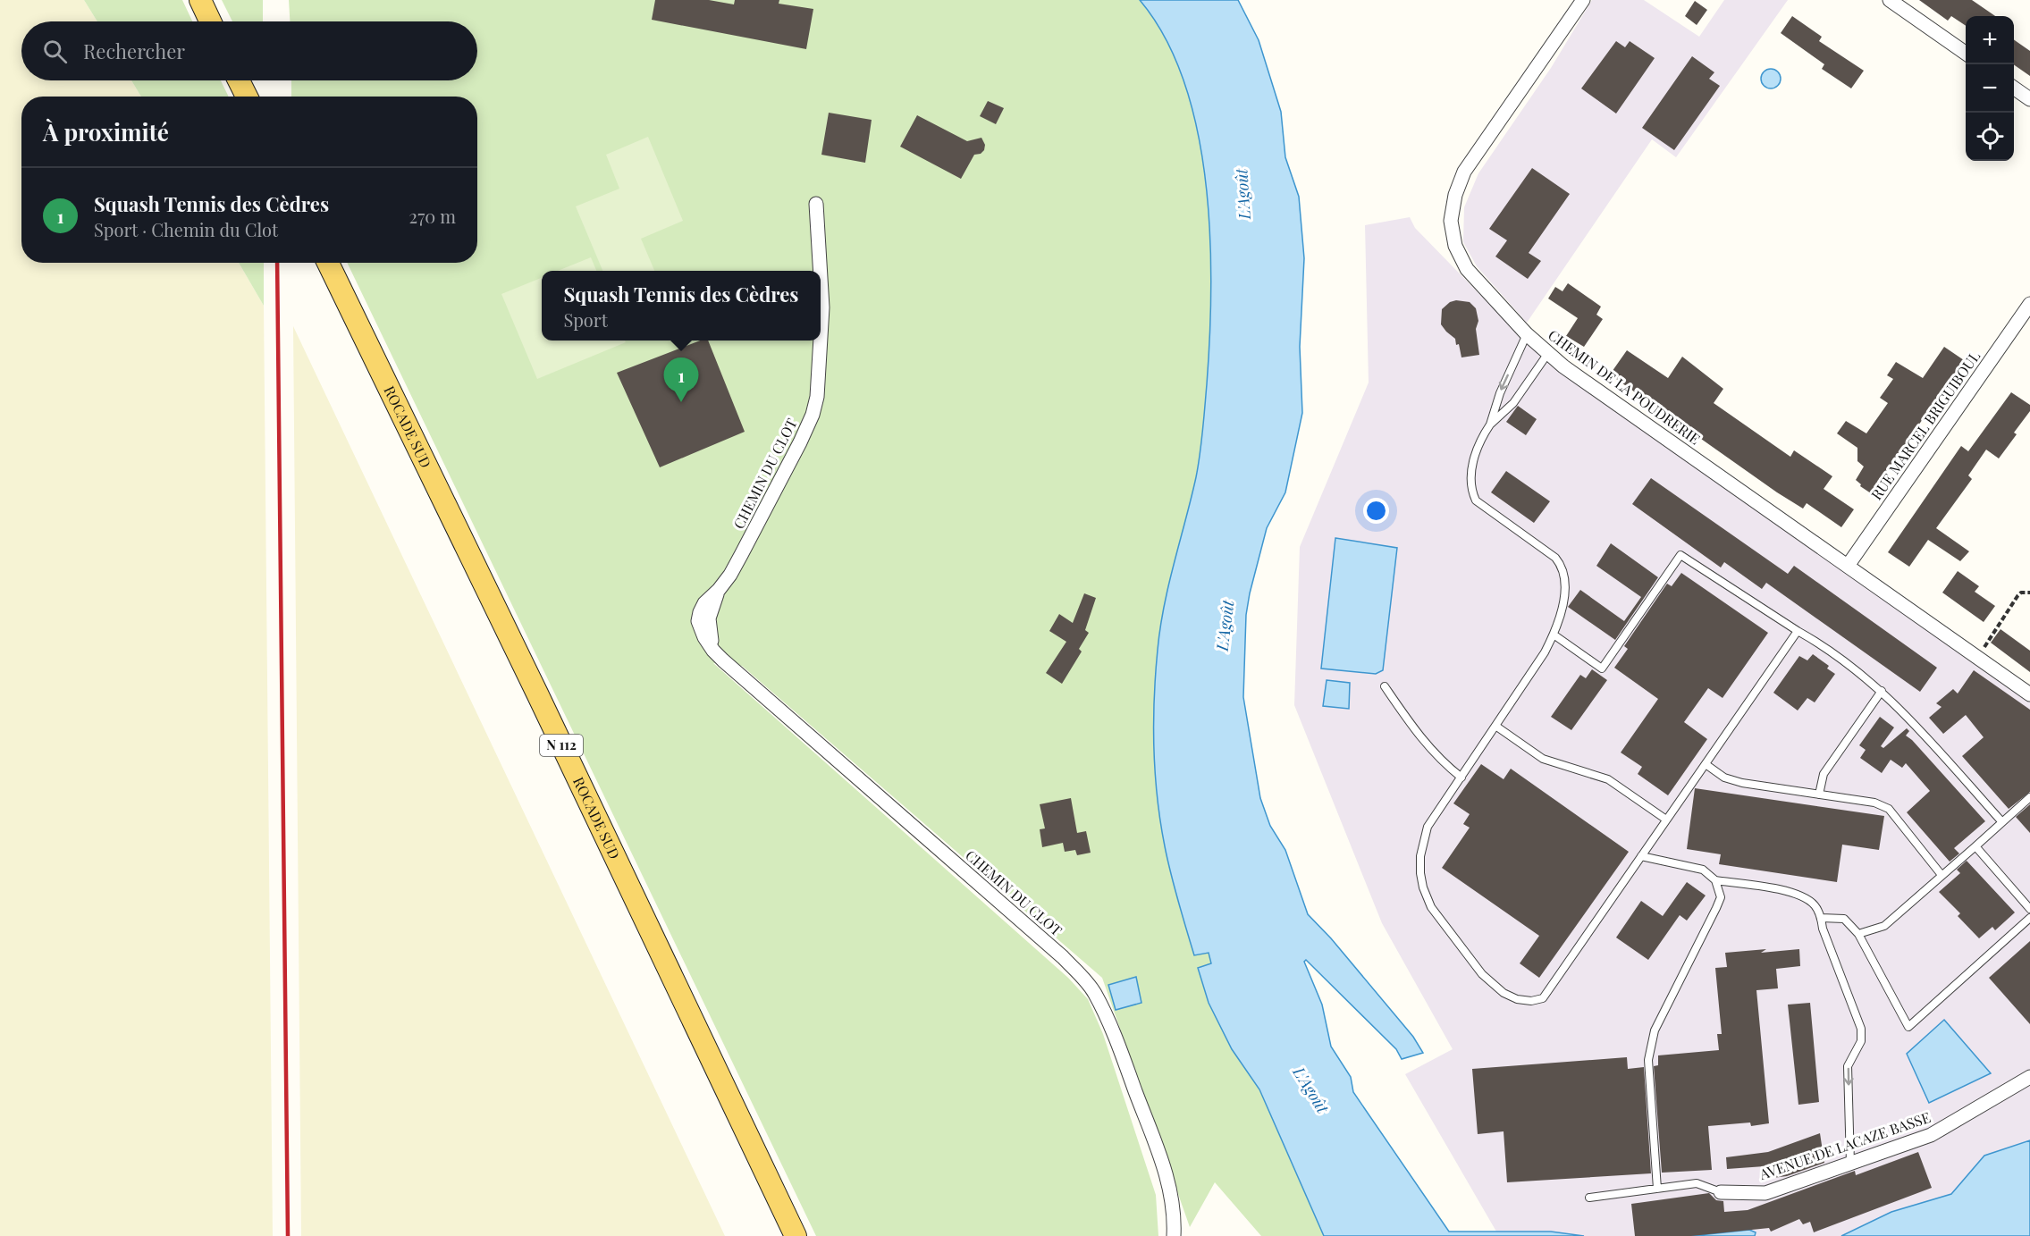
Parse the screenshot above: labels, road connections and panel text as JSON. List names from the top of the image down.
{
  "streets": {
    "main road": ["ROCADE SUD", "N 112"],
    "street": [
      "CHEMIN DE LA POUDRERIE",
      "RUE MARCEL BRIGUIBOUL",
      "CHEMIN DU CLOT",
      "AVENUE DE LACAZE BASSE"
    ]
  },
  "crossings": [
    ["CHEMIN DE LA POUDRERIE", "RUE MARCEL BRIGUIBOUL"]
  ],
  "water": ["L'Agoût"],
  "page": {
    "map_buttons": ["+", "−"],
    "search": "Rechercher",
    "heading": "À proximité",
    "list": [
      {
        "mark": "1",
        "name": "Squash Tennis des Cèdres",
        "note": "Sport · Chemin du Clot",
        "value": "270 m"
      }
    ],
    "popup": ["Squash Tennis des Cèdres", "Sport"],
    "pins": "1"
  }
}
